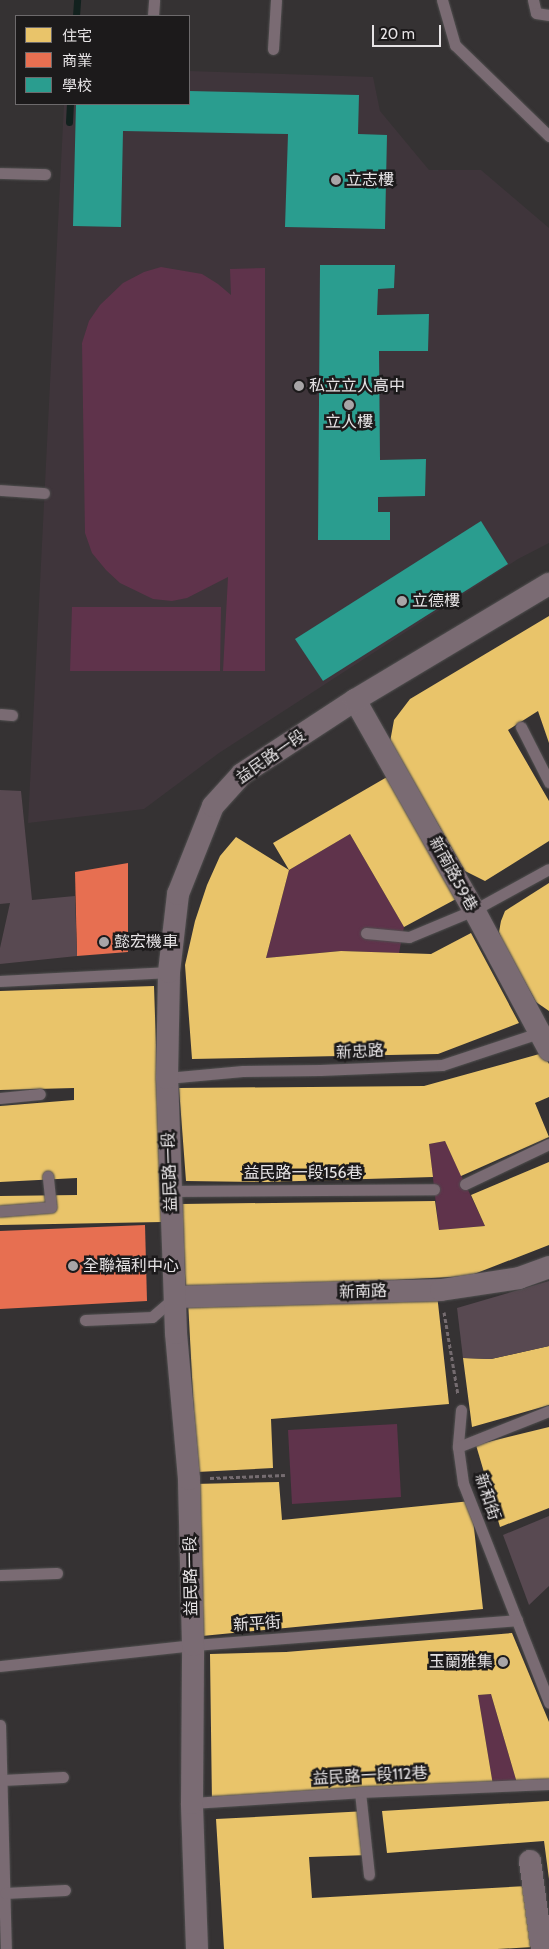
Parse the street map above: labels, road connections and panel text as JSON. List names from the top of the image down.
{
  "streets": {
    "street": ["益民路一段", "新南路59巷", "新南路"],
    "lane": [
      "新忠路",
      "益民路一段156巷",
      "新和街",
      "新平街",
      "益民路一段112巷"
    ]
  },
  "crossings": [
    ["益民路一段", "新南路59巷"],
    ["益民路一段", "新忠路"],
    ["益民路一段", "益民路一段156巷"],
    ["益民路一段", "新南路"],
    ["益民路一段", "新平街"],
    ["益民路一段", "益民路一段112巷"],
    ["新南路59巷", "新忠路"],
    ["新和街", "新平街"]
  ],
  "places": [
    "立志樓",
    "私立立人高中",
    "立人樓",
    "立德樓",
    "懿宏機車",
    "全聯福利中心",
    "玉蘭雅集"
  ],
  "legend": ["住宅", "商業", "學校"],
  "scale_bar": "20 m"
}
